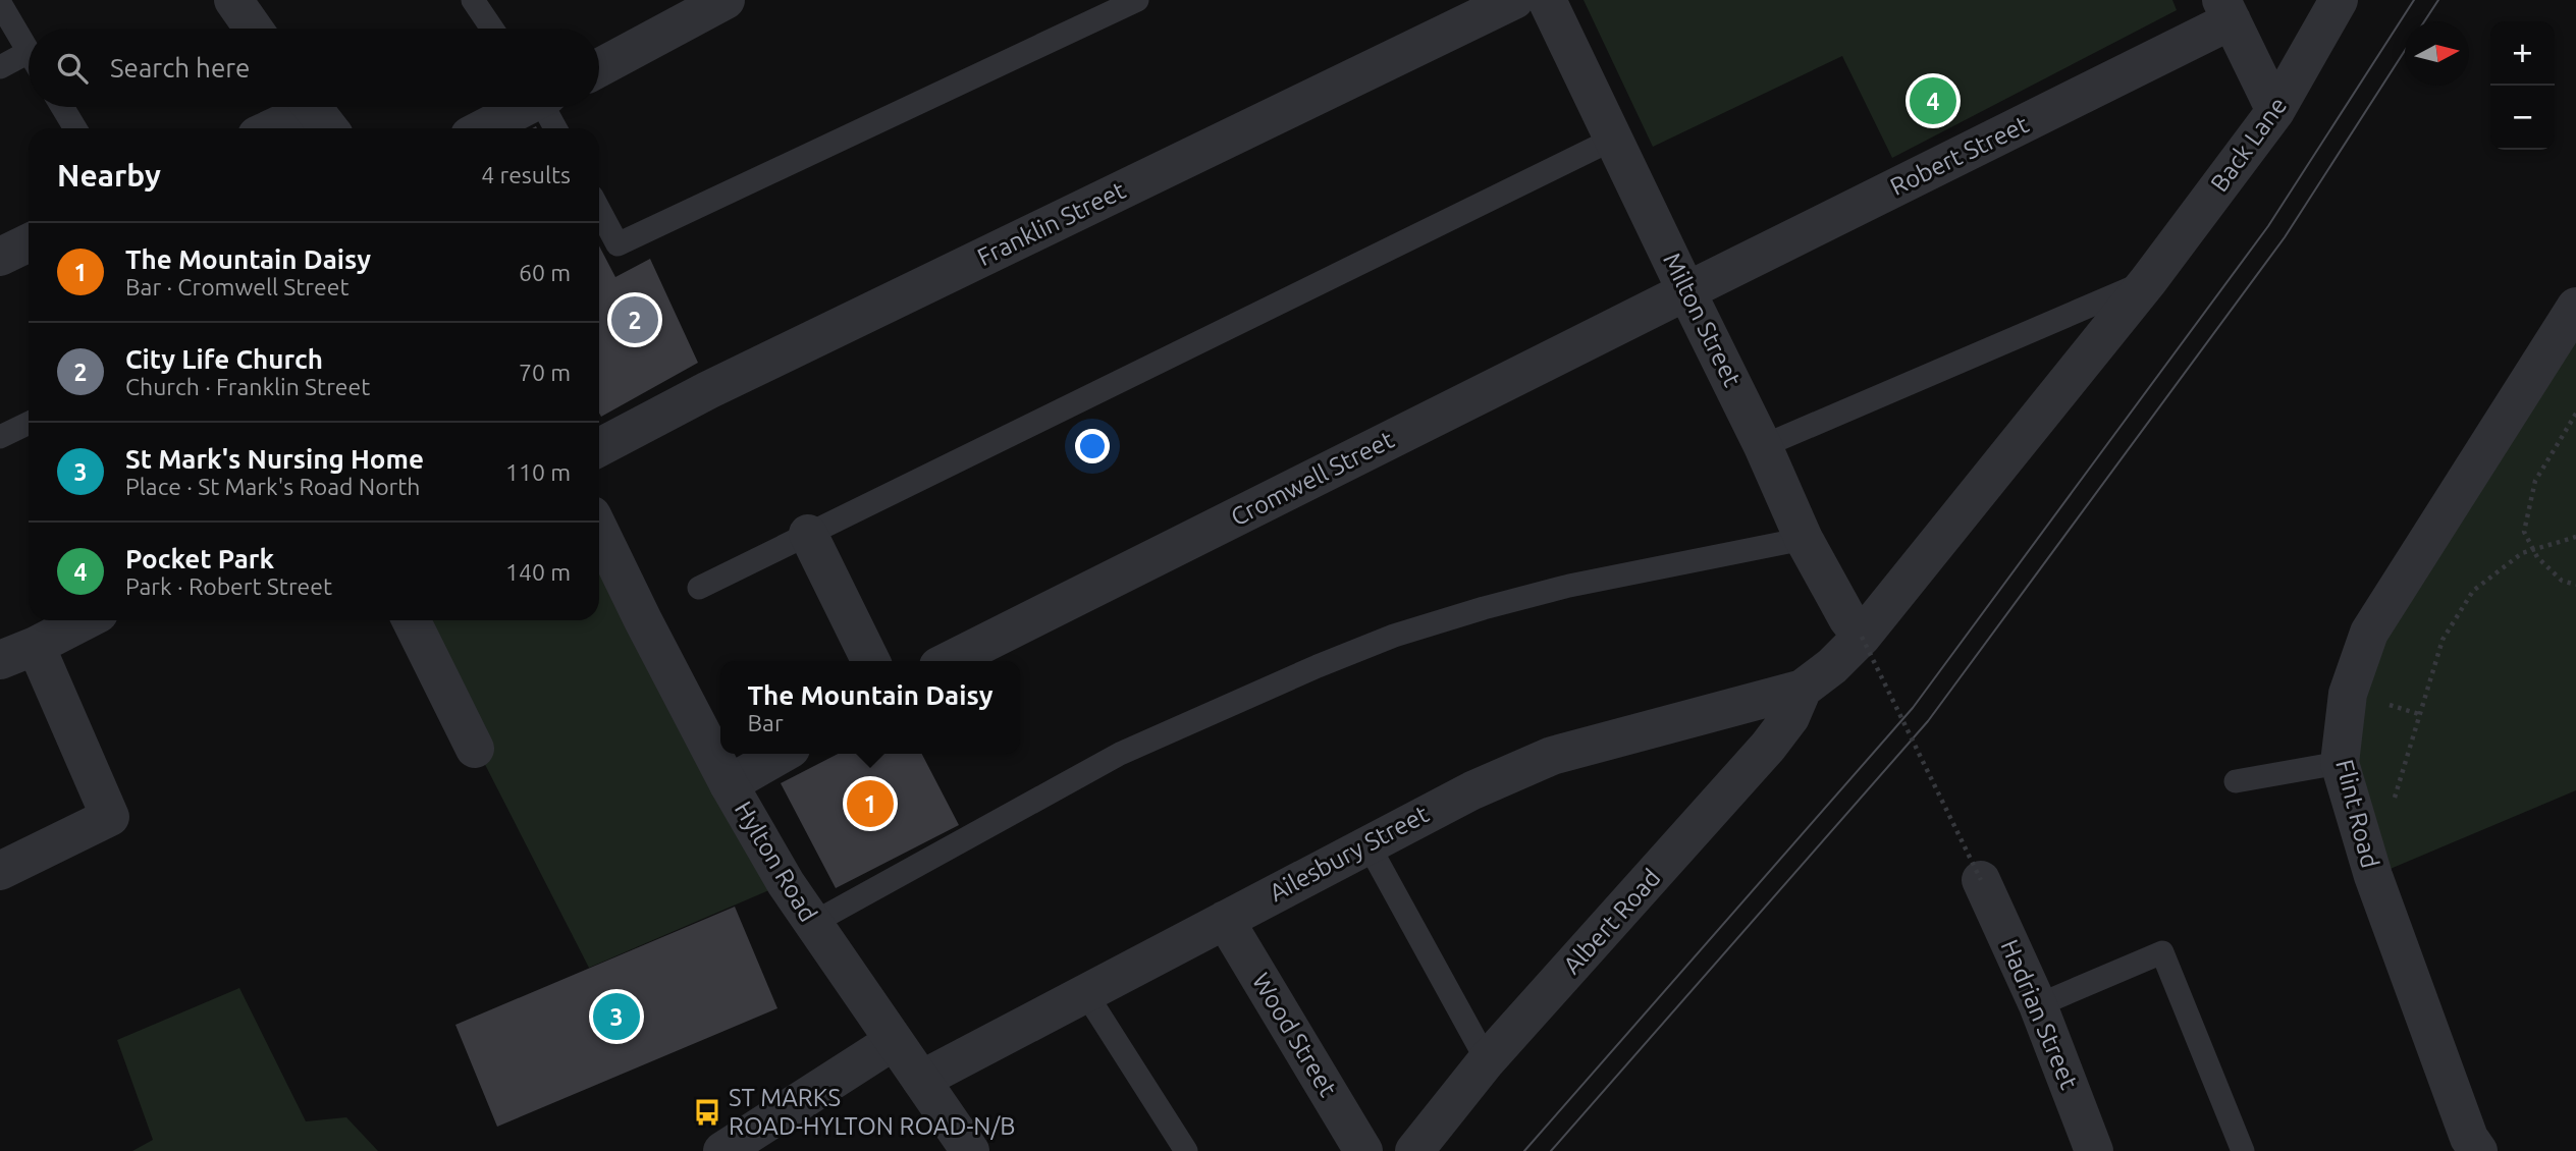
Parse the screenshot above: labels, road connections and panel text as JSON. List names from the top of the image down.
{
  "streets": {
    "street": [
      "Back Lane",
      "Robert Street",
      "Franklin Street",
      "Milton Street",
      "Cromwell Street",
      "Flint Road",
      "Ailesbury Street",
      "Hylton Road",
      "Albert Road",
      "Hadrian Street",
      "Wood Street"
    ]
  },
  "crossings": [
    ["Back Lane", "Milton Street"],
    ["Back Lane", "Ailesbury Street"],
    ["Back Lane", "Albert Road"],
    ["Robert Street", "Milton Street"],
    ["Robert Street", "Cromwell Street"],
    ["Milton Street", "Cromwell Street"],
    ["Ailesbury Street", "Hylton Road"],
    ["Ailesbury Street", "Albert Road"],
    ["Ailesbury Street", "Wood Street"]
  ],
  "places": {
    "bus stop": ["ST MARKS ROAD-HYLTON ROAD-N/B"]
  },
  "north": "right",
  "page": {
    "map_buttons": ["+", "−"],
    "search": "Search here",
    "pins": [
      "4",
      "2",
      "1",
      "3"
    ],
    "heading": ["Nearby", "4 results"],
    "list": [
      {
        "mark": "1",
        "name": "The Mountain Daisy",
        "note": "Bar · Cromwell Street",
        "value": "60 m"
      },
      {
        "mark": "2",
        "name": "City Life Church",
        "note": "Church · Franklin Street",
        "value": "70 m"
      },
      {
        "mark": "3",
        "name": "St Mark's Nursing Home",
        "note": "Place · St Mark's Road North",
        "value": "110 m"
      },
      {
        "mark": "4",
        "name": "Pocket Park",
        "note": "Park · Robert Street",
        "value": "140 m"
      }
    ],
    "popup": ["The Mountain Daisy", "Bar"]
  }
}
